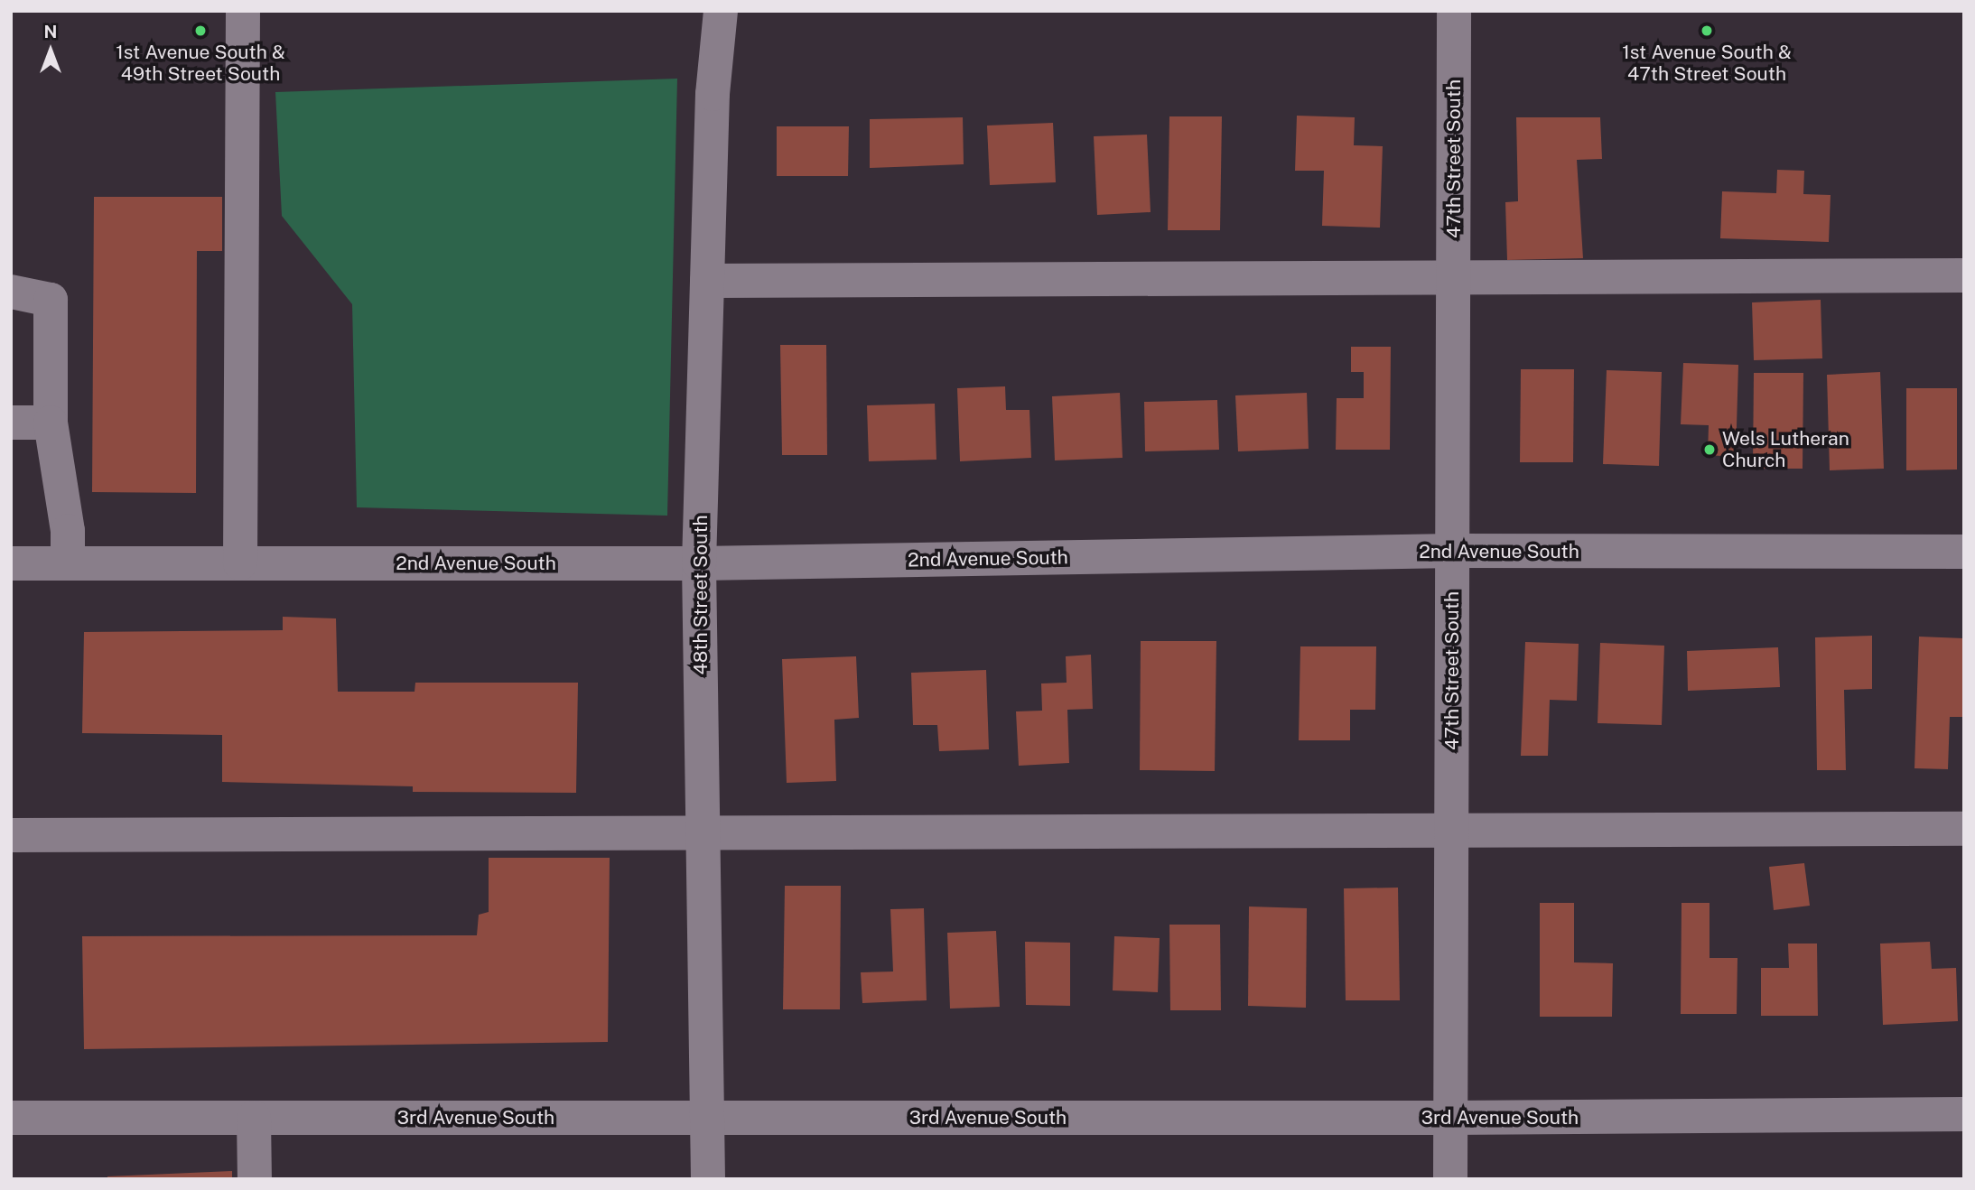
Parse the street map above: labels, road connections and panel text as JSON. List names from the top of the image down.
{
  "streets": {
    "street": [
      "47th Street South",
      "2nd Avenue South",
      "48th Street South",
      "3rd Avenue South"
    ]
  },
  "crossings": [
    ["47th Street South", "2nd Avenue South"],
    ["47th Street South", "3rd Avenue South"],
    ["2nd Avenue South", "48th Street South"],
    ["48th Street South", "3rd Avenue South"]
  ],
  "places": ["1st Avenue South & 49th Street South", "1st Avenue South & 47th Street South", "Wels Lutheran Church"],
  "north": "top"
}
